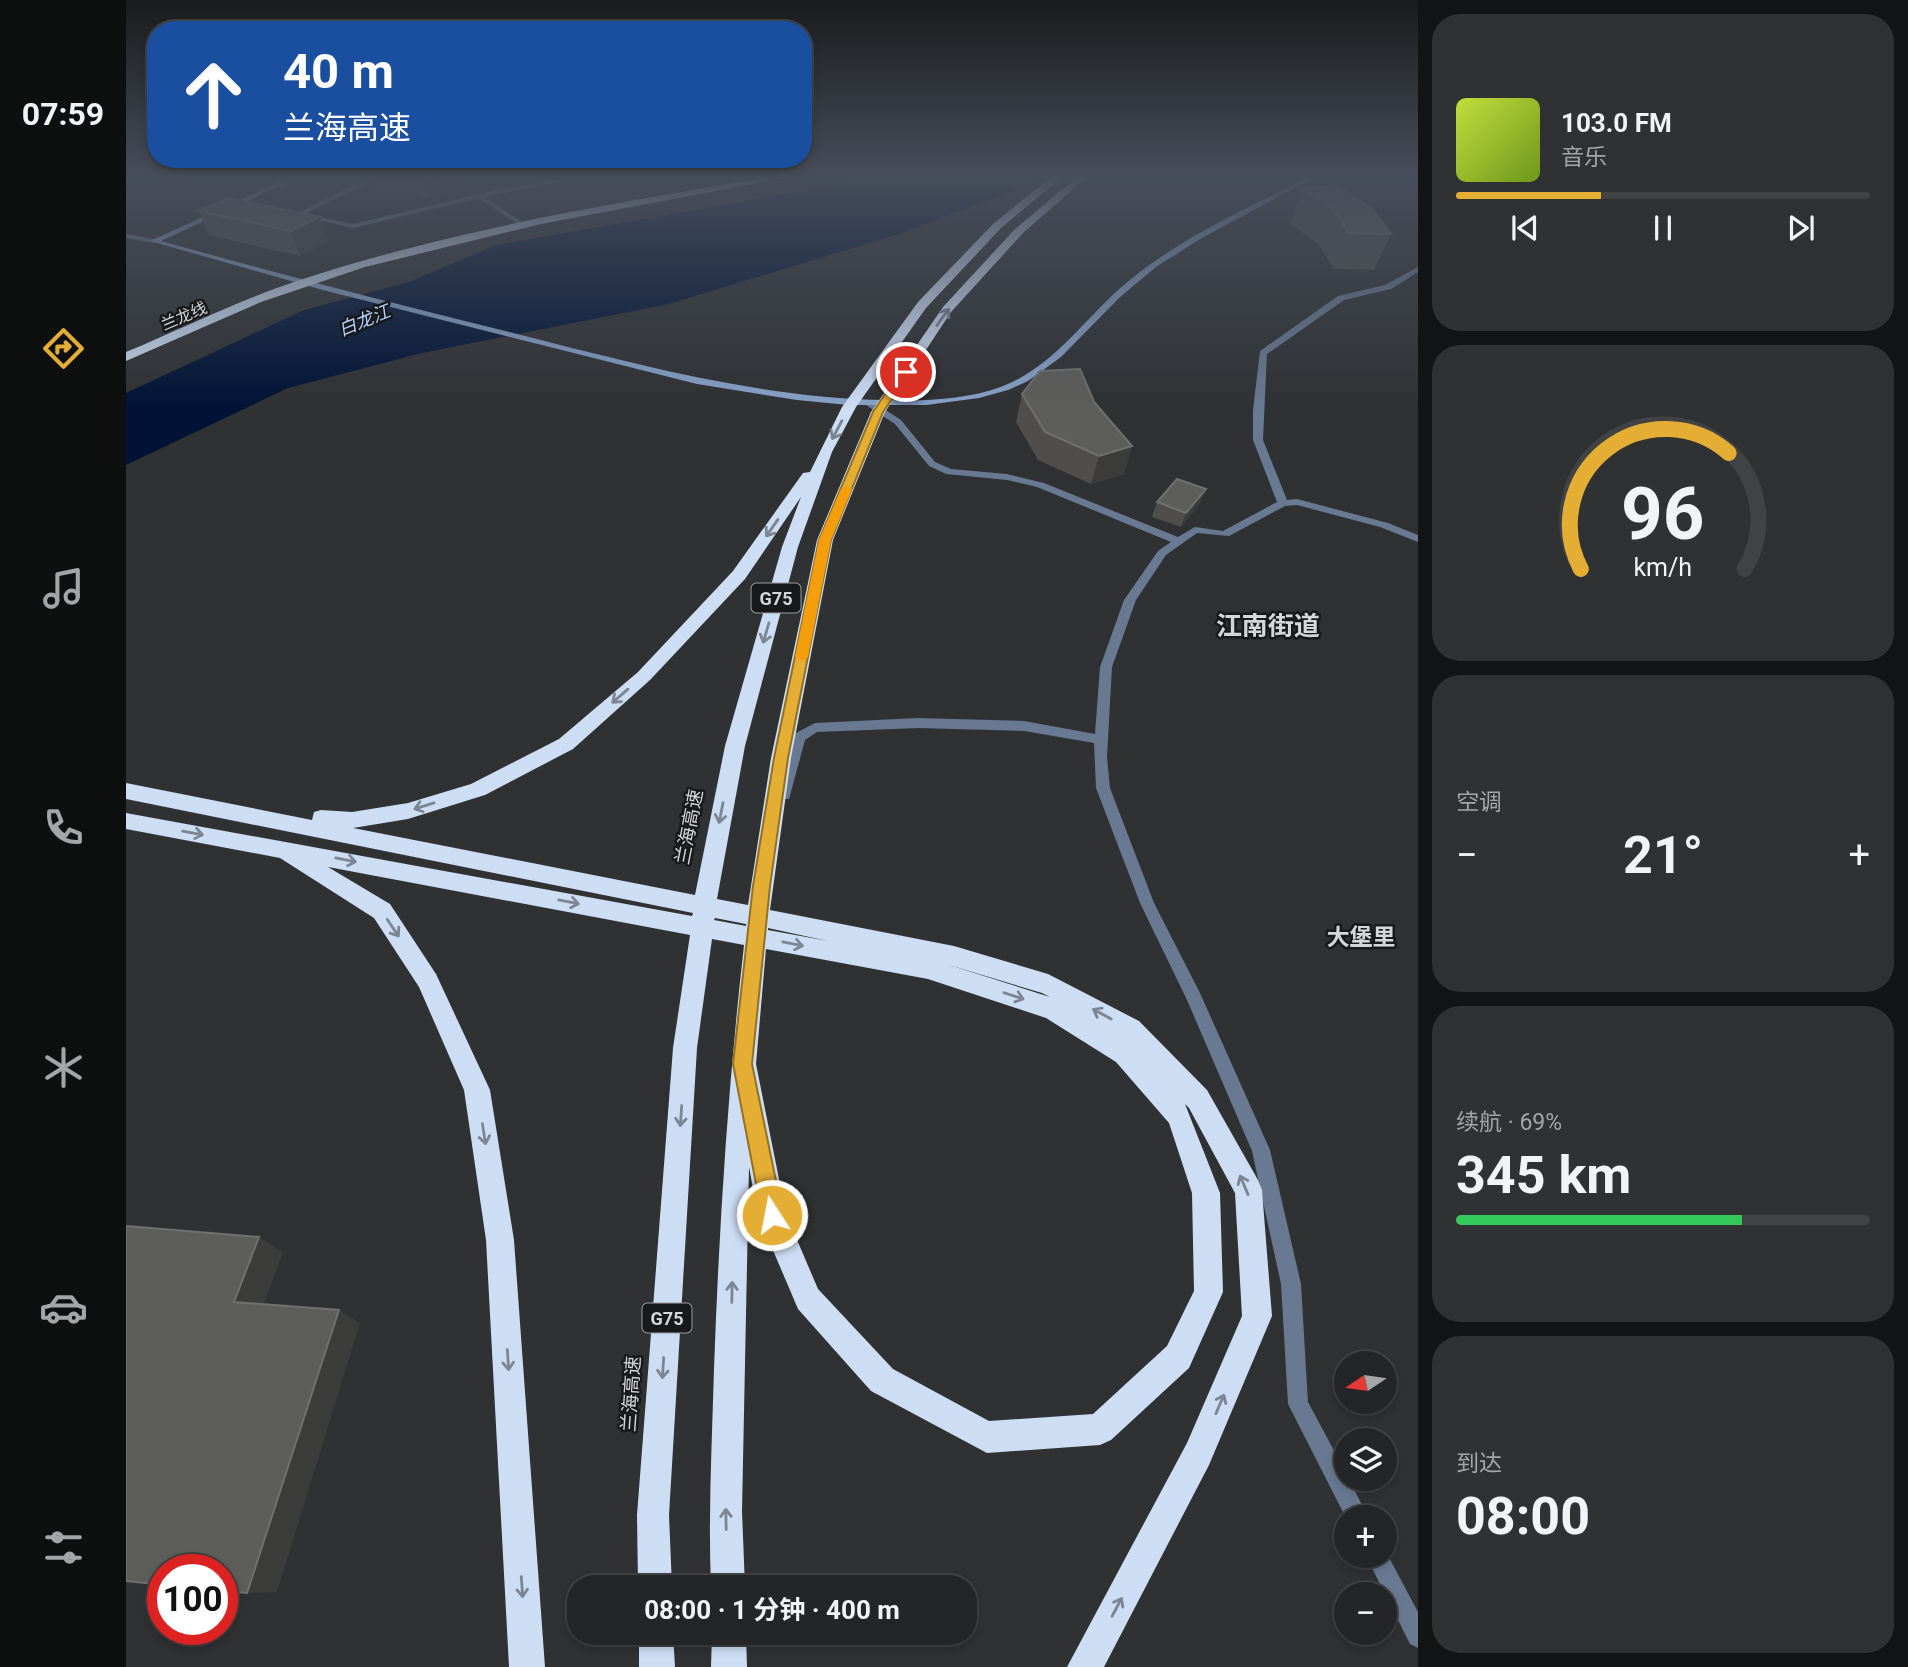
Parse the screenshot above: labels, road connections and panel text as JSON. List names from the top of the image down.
{
  "streets": {
    "highway": ["兰龙线", "G75", "兰海高速"]
  },
  "districts": ["江南街道", "大堡里"],
  "water": ["白龙江"],
  "north": "left",
  "page": {
    "tabs": "07:59",
    "turn": ["40 m", "兰海高速"],
    "song": ["103.0 FM", "音乐"],
    "tile": [
      "空调",
      ["续航 · 69%", "345 km"],
      ["到达", "08:00"]
    ],
    "heat": ["−", "21°", "+"],
    "map_buttons": ["+", "−"],
    "limit": "100",
    "trip": "08:00 · 1 分钟 · 400 m",
    "gauge": ["96", "km/h"]
  }
}
